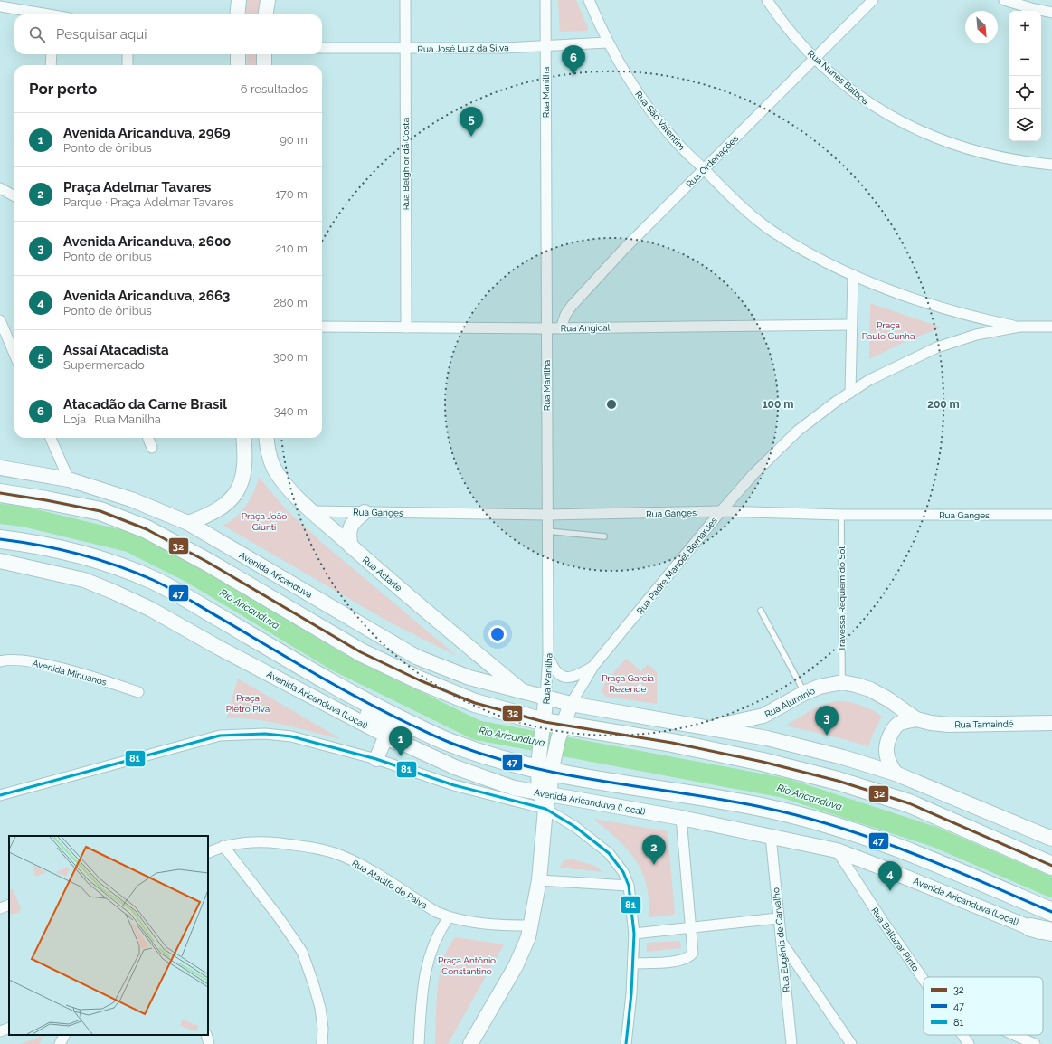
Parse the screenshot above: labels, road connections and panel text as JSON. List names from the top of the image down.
{
  "streets": {
    "main road": [
      "Rua Manilha",
      "Rua Padre Manoel Bernardes",
      "Rua Astarte",
      "Avenida Aricanduva",
      "Avenida Aricanduva (Local)",
      "Rua Alumínio",
      "Rua Tamaindé"
    ],
    "street": [
      "Rua José Luiz da Silva",
      "Rua Nunes Balboa",
      "Rua São Valentim",
      "Rua Ordenações",
      "Rua Belghior da Costa",
      "Rua Angical",
      "Rua Ganges",
      "Avenida Minuanos",
      "Rua Ataúlfo de Paiva",
      "Rua Baltazar Pinto",
      "Rua Eugênia de Carvalho"
    ],
    "lane": ["Travessa Requiem do Sol"]
  },
  "crossings": [
    ["Rua José Luiz da Silva", "Rua Manilha"],
    ["Rua José Luiz da Silva", "Rua São Valentim"],
    ["Rua José Luiz da Silva", "Rua Belghior da Costa"],
    ["Rua Nunes Balboa", "Rua Ordenações"],
    ["Rua Manilha", "Rua Angical"],
    ["Rua Manilha", "Rua Ganges"],
    ["Rua Manilha", "Rua Padre Manoel Bernardes"],
    ["Rua Manilha", "Avenida Aricanduva"],
    ["Rua São Valentim", "Rua Ordenações"],
    ["Rua Ordenações", "Rua Angical"],
    ["Rua Belghior da Costa", "Rua Angical"],
    ["Rua Ganges", "Rua Padre Manoel Bernardes"],
    ["Rua Ganges", "Rua Astarte"],
    ["Rua Ganges", "Travessa Requiem do Sol"],
    ["Rua Astarte", "Avenida Aricanduva"],
    ["Travessa Requiem do Sol", "Rua Alumínio"],
    ["Avenida Aricanduva (Local)", "Rua Baltazar Pinto"],
    ["Avenida Aricanduva (Local)", "Rua Eugênia de Carvalho"],
    ["Rua Alumínio", "Rua Tamaindé"]
  ],
  "water": ["Rio Aricanduva"],
  "parks": [
    "Praça Paulo Cunha",
    "Praça João Giunti",
    "Praça Garcia Rezende",
    "Praça Pietro Piva",
    "Praça Antônio Constantino"
  ],
  "lines": ["transit line 32", "transit line 47", "transit line 81"],
  "legend": ["32", "47", "81"],
  "north": "bottom right",
  "page": {
    "map_buttons": ["+", "−"],
    "search": "Pesquisar aqui",
    "pins": [
      "6",
      "5",
      "3",
      "1",
      "2",
      "4"
    ],
    "heading": ["Por perto", "6 resultados"],
    "list": [
      {
        "mark": "1",
        "name": "Avenida Aricanduva, 2969",
        "note": "Ponto de ônibus",
        "value": "90 m"
      },
      {
        "mark": "2",
        "name": "Praça Adelmar Tavares",
        "note": "Parque · Praça Adelmar Tavares",
        "value": "170 m"
      },
      {
        "mark": "3",
        "name": "Avenida Aricanduva, 2600",
        "note": "Ponto de ônibus",
        "value": "210 m"
      },
      {
        "mark": "4",
        "name": "Avenida Aricanduva, 2663",
        "note": "Ponto de ônibus",
        "value": "280 m"
      },
      {
        "mark": "5",
        "name": "Assaí Atacadista",
        "note": "Supermercado",
        "value": "300 m"
      },
      {
        "mark": "6",
        "name": "Atacadão da Carne Brasil",
        "note": "Loja · Rua Manilha",
        "value": "340 m"
      }
    ]
  },
  "rings": ["100 m", "200 m"]
}
